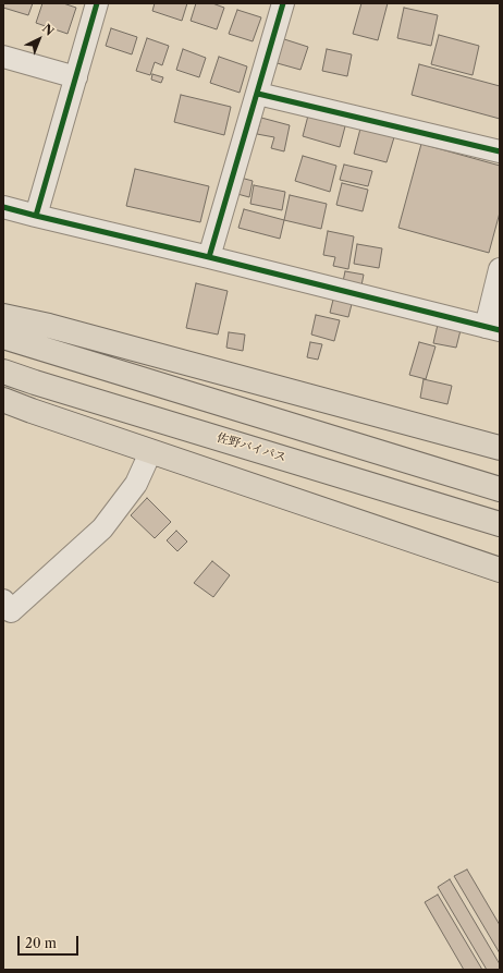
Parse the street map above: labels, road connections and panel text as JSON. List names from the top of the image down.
{
  "streets": {
    "highway": ["佐野バイパス"]
  },
  "scale_bar": "20 m",
  "north": "top right"
}
